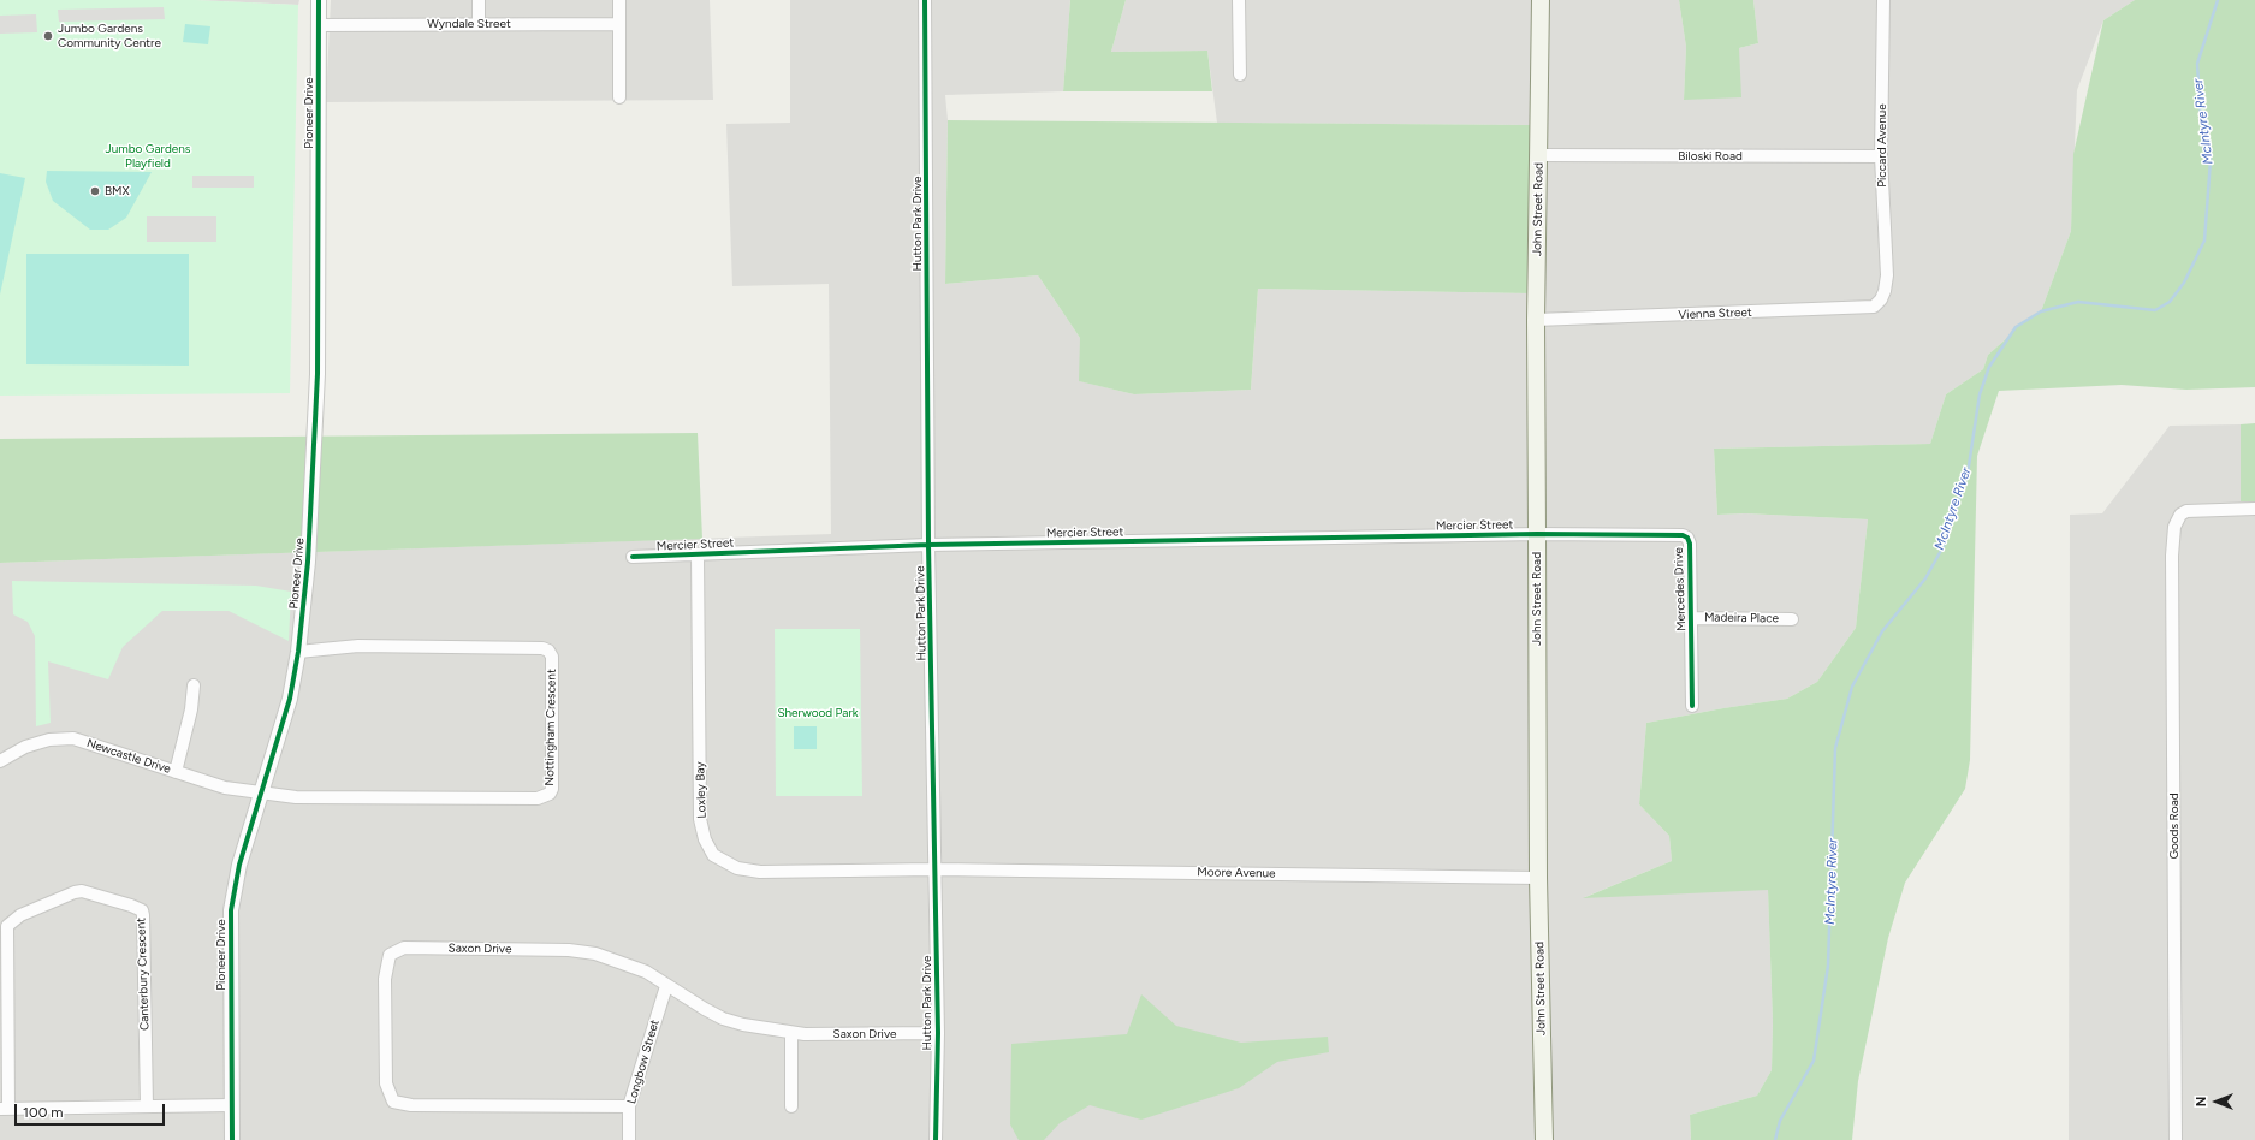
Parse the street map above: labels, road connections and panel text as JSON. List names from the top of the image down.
{
  "streets": {
    "main road": ["John Street Road"],
    "street": [
      "Wyndale Street",
      "Pioneer Drive",
      "Piccard Avenue",
      "Biloski Road",
      "Hutton Park Drive",
      "Vienna Street",
      "Mercier Street",
      "Mercedes Drive",
      "Madeira Place",
      "Nottingham Crescent",
      "Newcastle Drive",
      "Loxley Bay",
      "Goods Road",
      "Moore Avenue",
      "Saxon Drive",
      "Canterbury Crescent",
      "Longbow Street"
    ]
  },
  "crossings": [
    ["Wyndale Street", "Pioneer Drive"],
    ["Pioneer Drive", "Nottingham Crescent"],
    ["Pioneer Drive", "Newcastle Drive"],
    ["Piccard Avenue", "Biloski Road"],
    ["Piccard Avenue", "Vienna Street"],
    ["Biloski Road", "John Street Road"],
    ["John Street Road", "Vienna Street"],
    ["John Street Road", "Mercier Street"],
    ["John Street Road", "Mercedes Drive"],
    ["John Street Road", "Moore Avenue"],
    ["Hutton Park Drive", "Mercier Street"],
    ["Hutton Park Drive", "Loxley Bay"],
    ["Hutton Park Drive", "Moore Avenue"],
    ["Hutton Park Drive", "Saxon Drive"],
    ["Mercier Street", "Mercedes Drive"],
    ["Mercier Street", "Loxley Bay"],
    ["Mercedes Drive", "Madeira Place"],
    ["Nottingham Crescent", "Newcastle Drive"],
    ["Loxley Bay", "Moore Avenue"],
    ["Saxon Drive", "Longbow Street"]
  ],
  "water": ["McIntyre River"],
  "parks": ["Jumbo Gardens Playfield", "Sherwood Park"],
  "places": ["Jumbo Gardens Community Centre", "BMX"],
  "scale_bar": "100 m",
  "north": "left"
}
